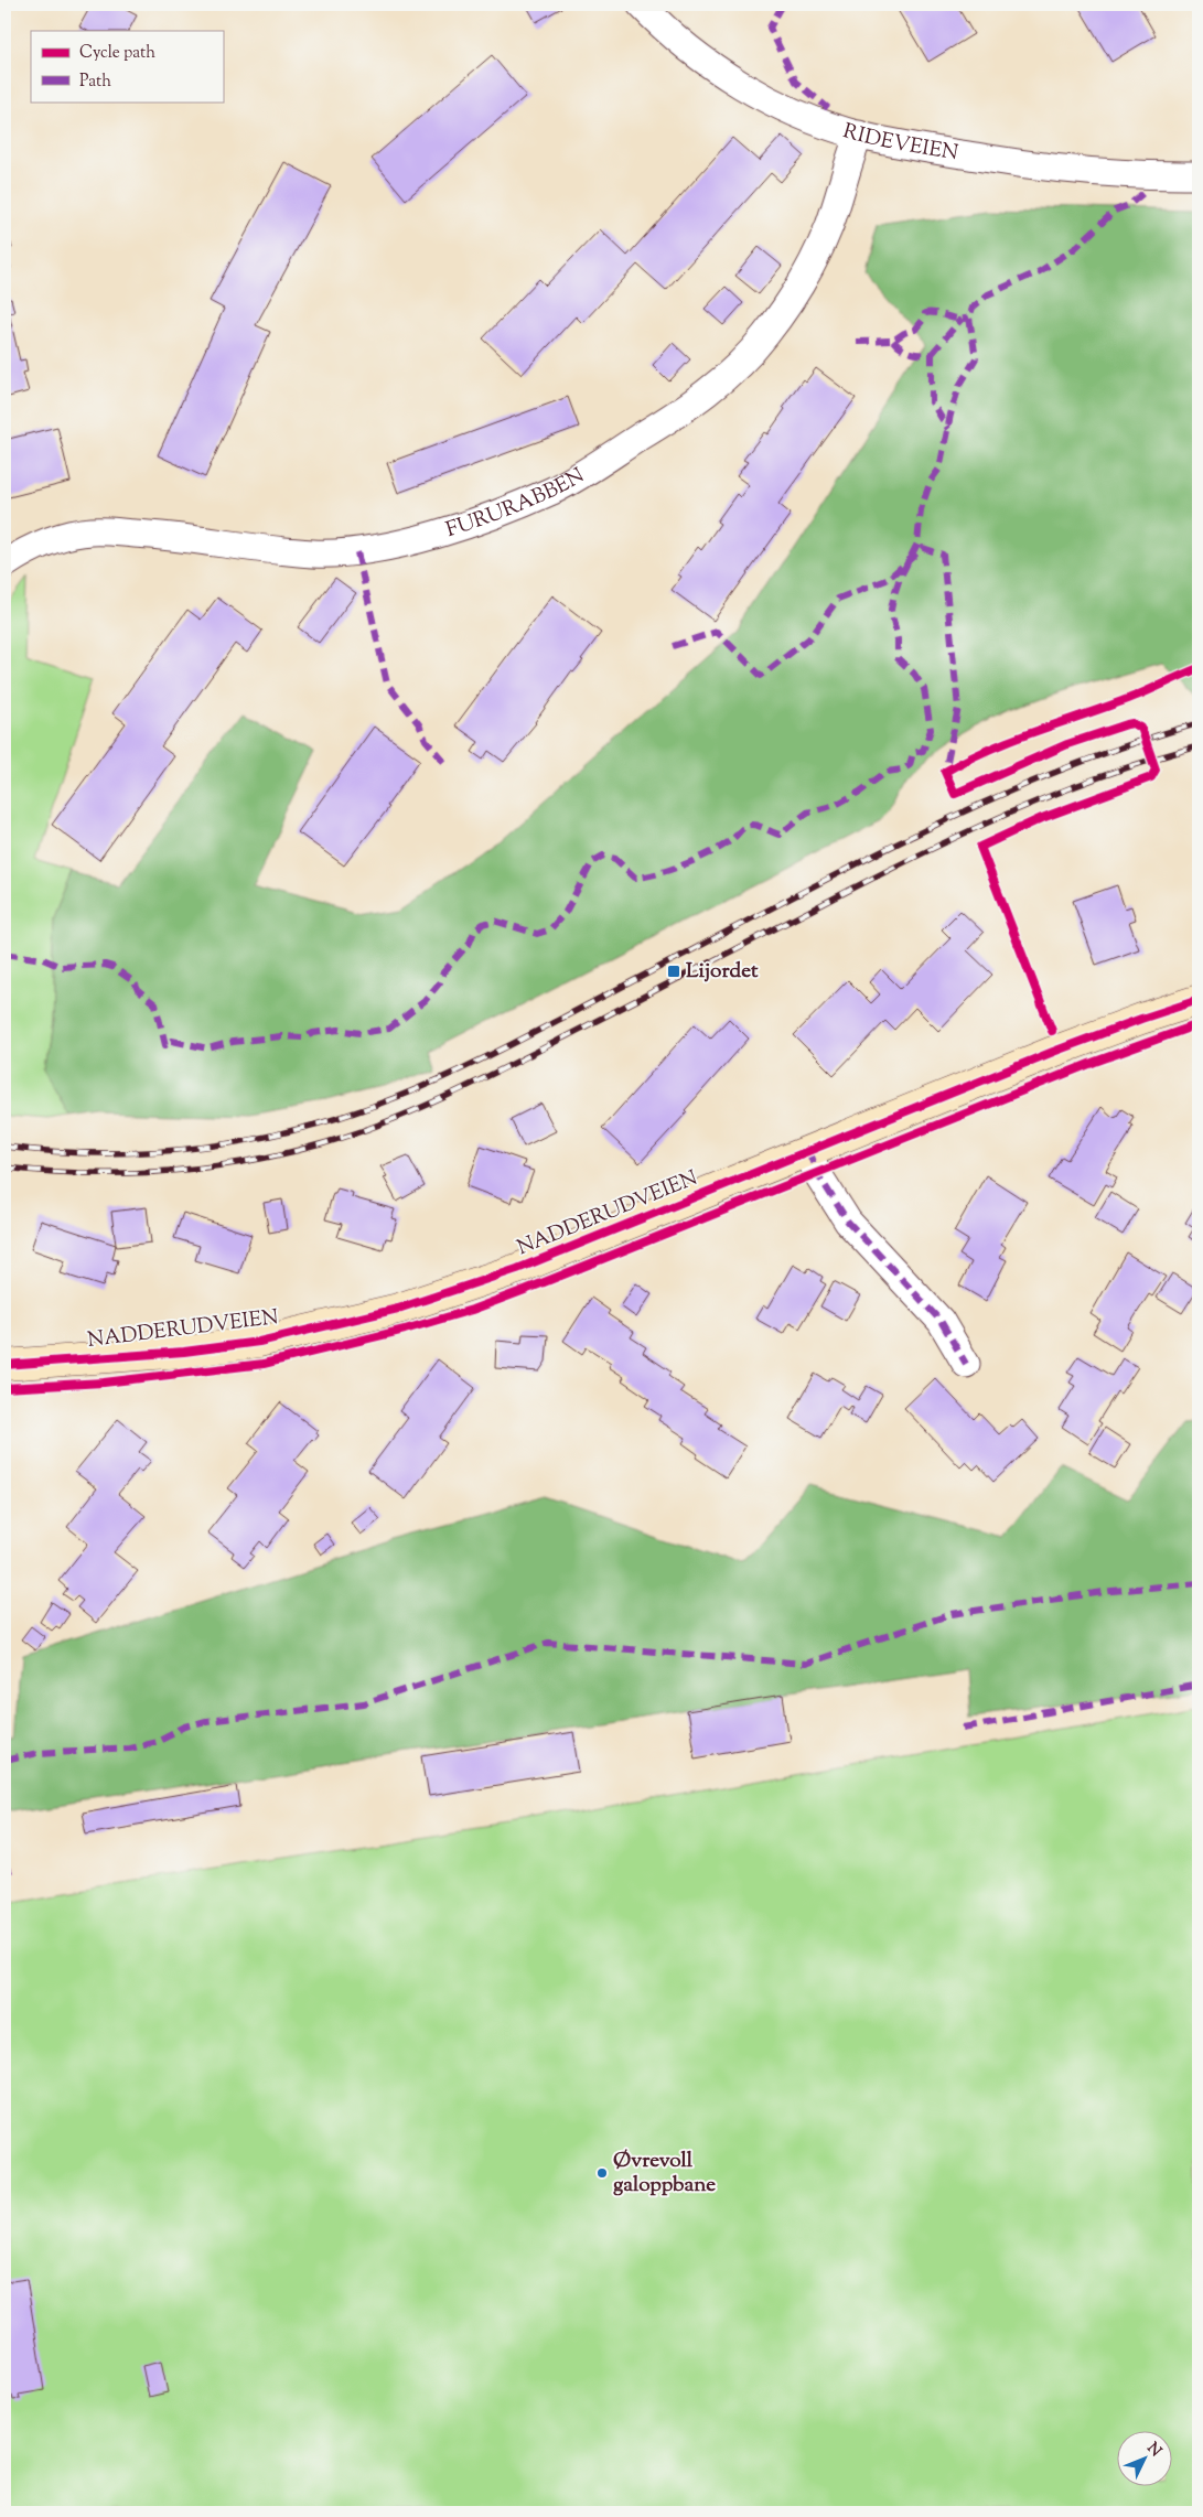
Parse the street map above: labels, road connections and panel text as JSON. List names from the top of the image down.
{
  "streets": {
    "main road": ["NADDERUDVEIEN"],
    "street": ["RIDEVEIEN", "FURURABBEN"]
  },
  "crossings": [
    ["RIDEVEIEN", "FURURABBEN"]
  ],
  "places": {
    "transit": ["Lijordet"],
    "other": ["Øvrevoll galoppbane"]
  },
  "legend": ["Cycle path", "Path"],
  "north": "top right"
}
